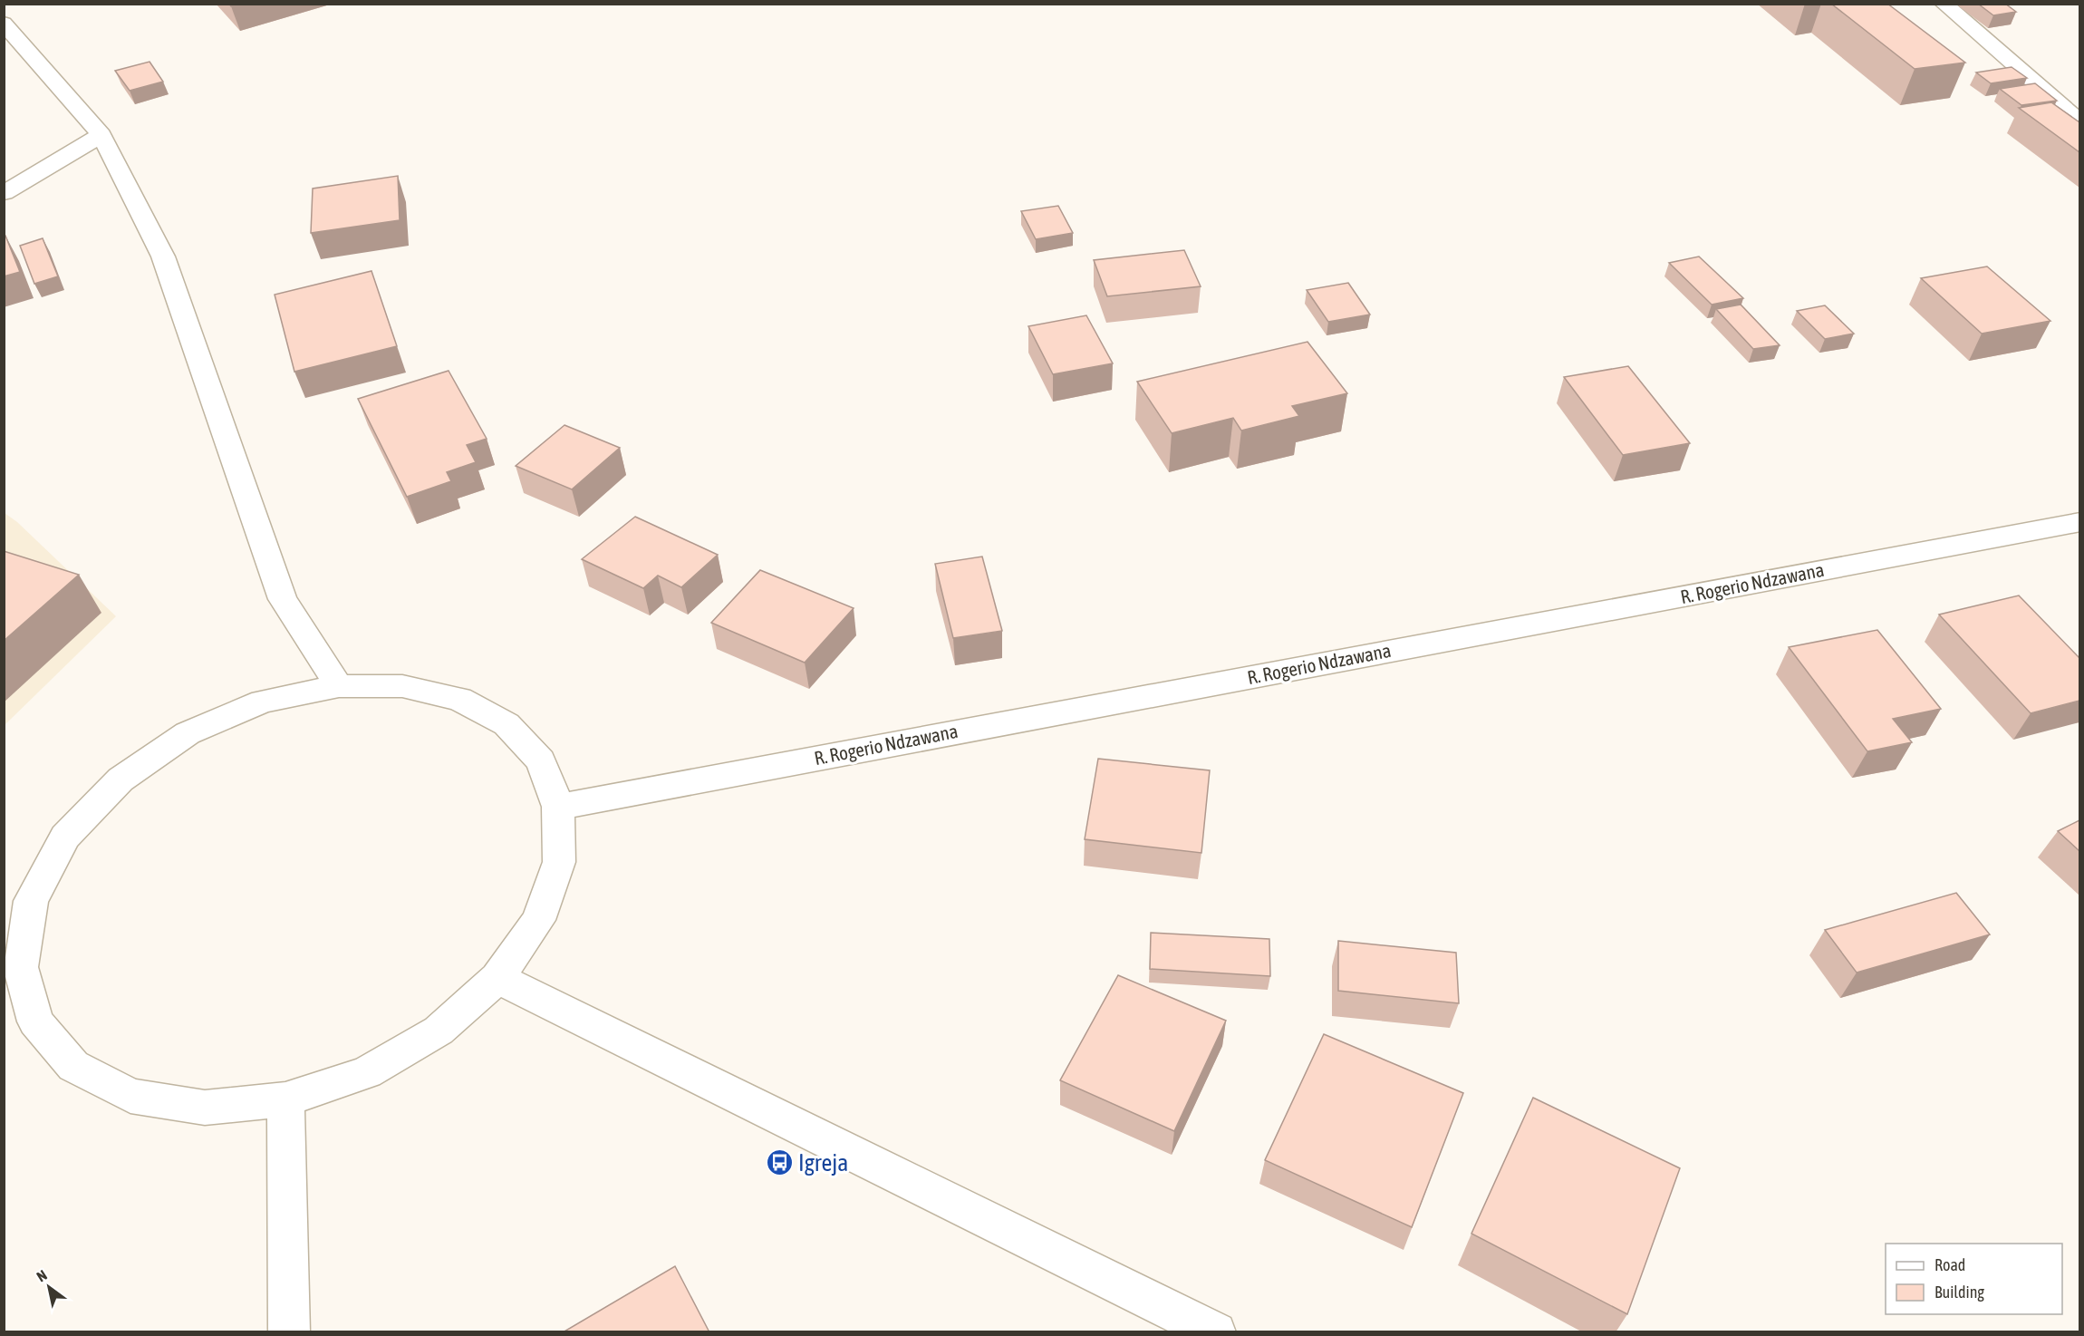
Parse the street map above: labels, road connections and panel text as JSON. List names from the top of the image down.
{
  "streets": {
    "street": ["R. Rogerio Ndzawana"]
  },
  "places": {
    "bus stop": ["Igreja"]
  },
  "legend": ["Road", "Building"],
  "north": "top left"
}
